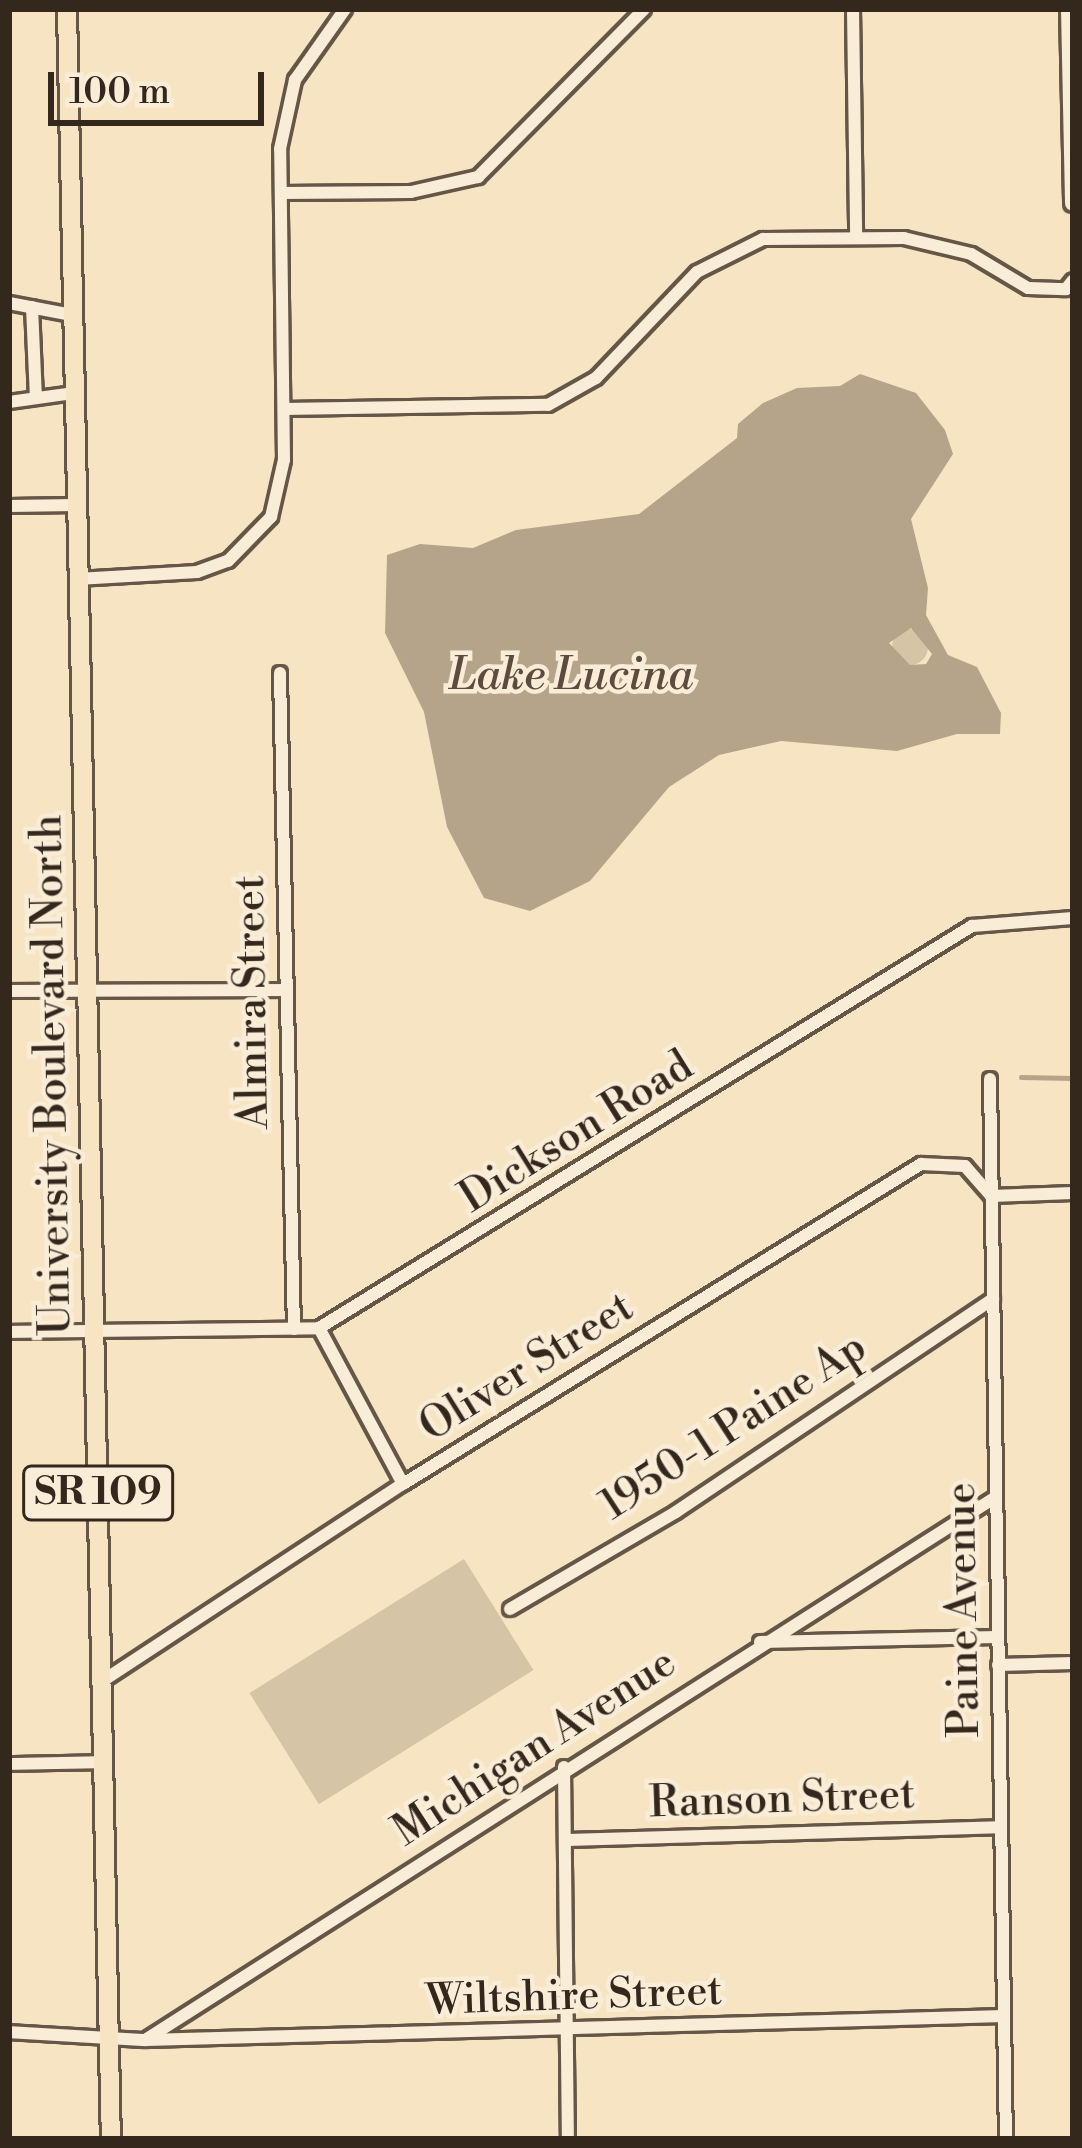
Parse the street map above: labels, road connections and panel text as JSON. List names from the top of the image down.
{
  "streets": {
    "main road": ["University Boulevard North", "SR 109"],
    "street": [
      "Almira Street",
      "Dickson Road",
      "Oliver Street",
      "1950-1 Paine Ap",
      "Paine Avenue",
      "Michigan Avenue",
      "Ranson Street",
      "Wiltshire Street"
    ]
  },
  "crossings": [
    ["Almira Street", "Dickson Road"],
    ["University Boulevard North", "Dickson Road"],
    ["University Boulevard North", "Oliver Street"],
    ["Oliver Street", "Paine Avenue"],
    ["1950-1 Paine Ap", "Paine Avenue"],
    ["Paine Avenue", "Michigan Avenue"],
    ["Paine Avenue", "Ranson Street"],
    ["Paine Avenue", "Wiltshire Street"],
    ["Michigan Avenue", "Wiltshire Street"]
  ],
  "water": ["Lake Lucina"],
  "scale_bar": "100 m"
}
